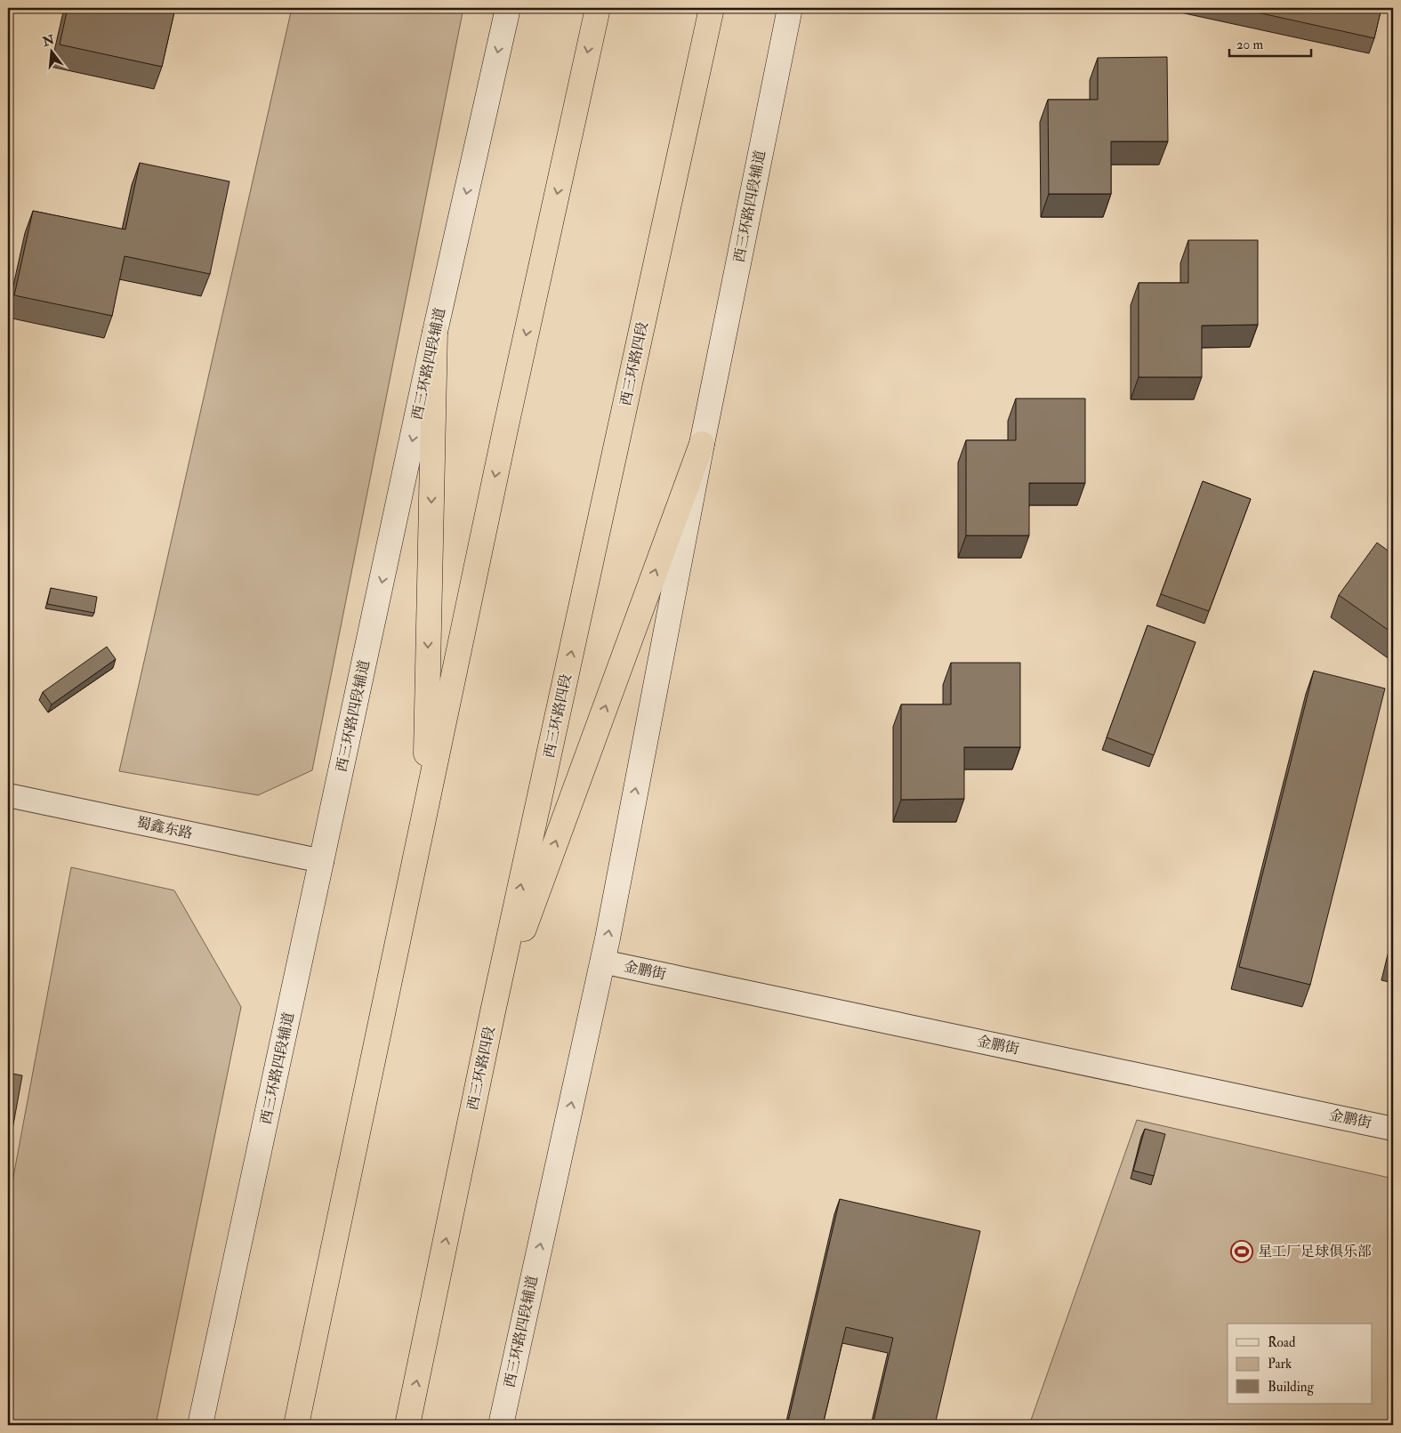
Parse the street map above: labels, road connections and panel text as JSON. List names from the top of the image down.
{
  "streets": {
    "highway": ["西三环路四段"],
    "main road": ["西三环路四段辅道"],
    "street": ["蜀鑫东路", "金鹏街"]
  },
  "crossings": [
    ["西三环路四段辅道", "蜀鑫东路"],
    ["西三环路四段辅道", "金鹏街"]
  ],
  "places": {
    "sports": ["星工厂足球俱乐部"]
  },
  "legend": ["Road", "Park", "Building"],
  "scale_bar": "20 m",
  "north": "top"
}
